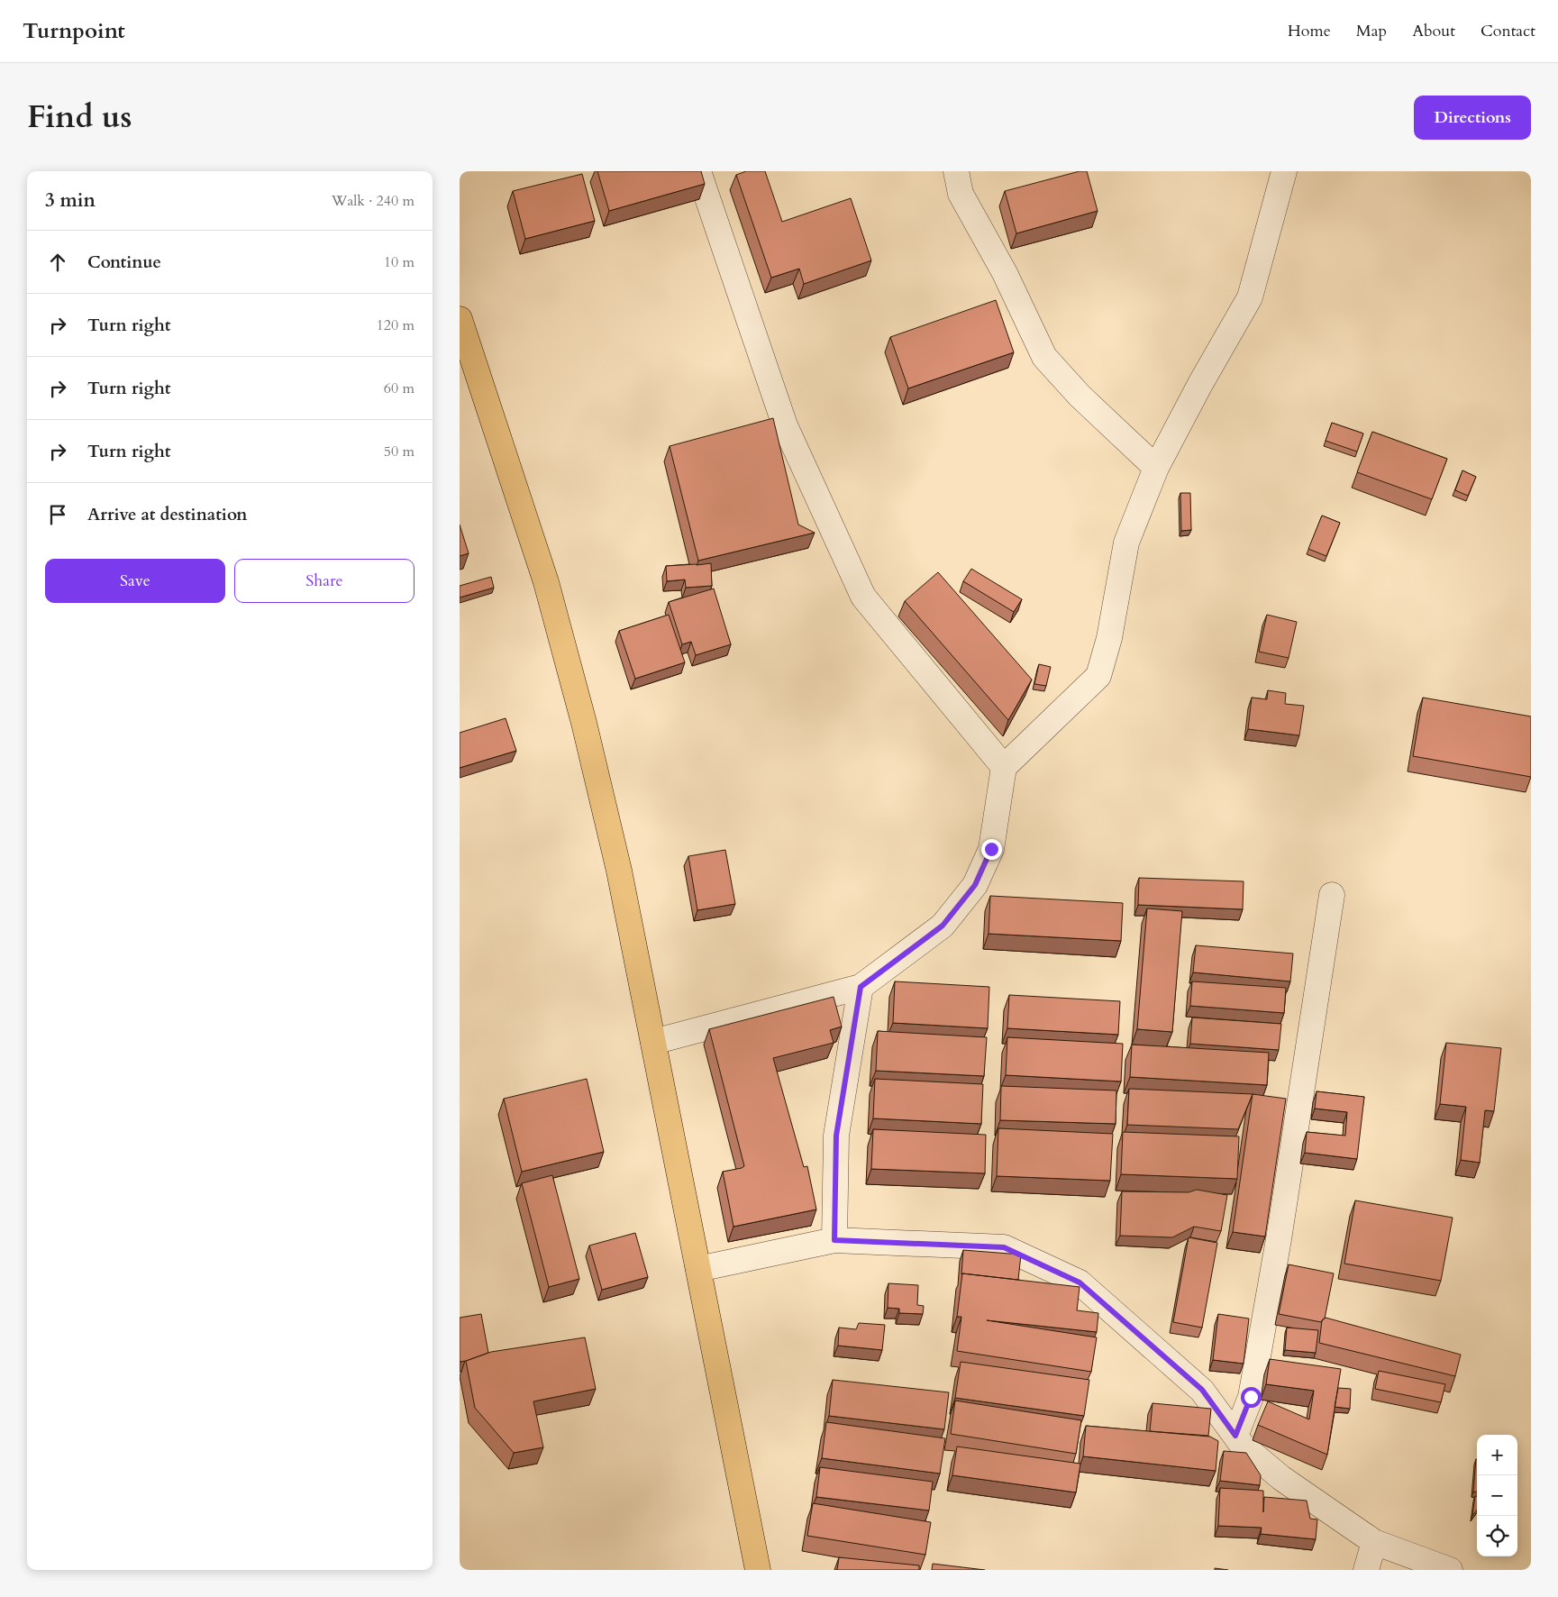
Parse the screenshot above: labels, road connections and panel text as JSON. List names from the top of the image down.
{
  "page": {
    "header": "Turnpoint",
    "nav": [
      "Home",
      "Map",
      "About",
      "Contact"
    ],
    "title": "Find us",
    "buttons": [
      "Directions",
      ["Save", "Share"]
    ],
    "heading": ["3 min", "Walk · 240 m"],
    "list": [
      ["Continue", "10 m"],
      ["Turn right", "120 m"],
      ["Turn right", "60 m"],
      ["Turn right", "50 m"],
      "Arrive at destination"
    ],
    "map_buttons": ["+", "−"]
  }
}
